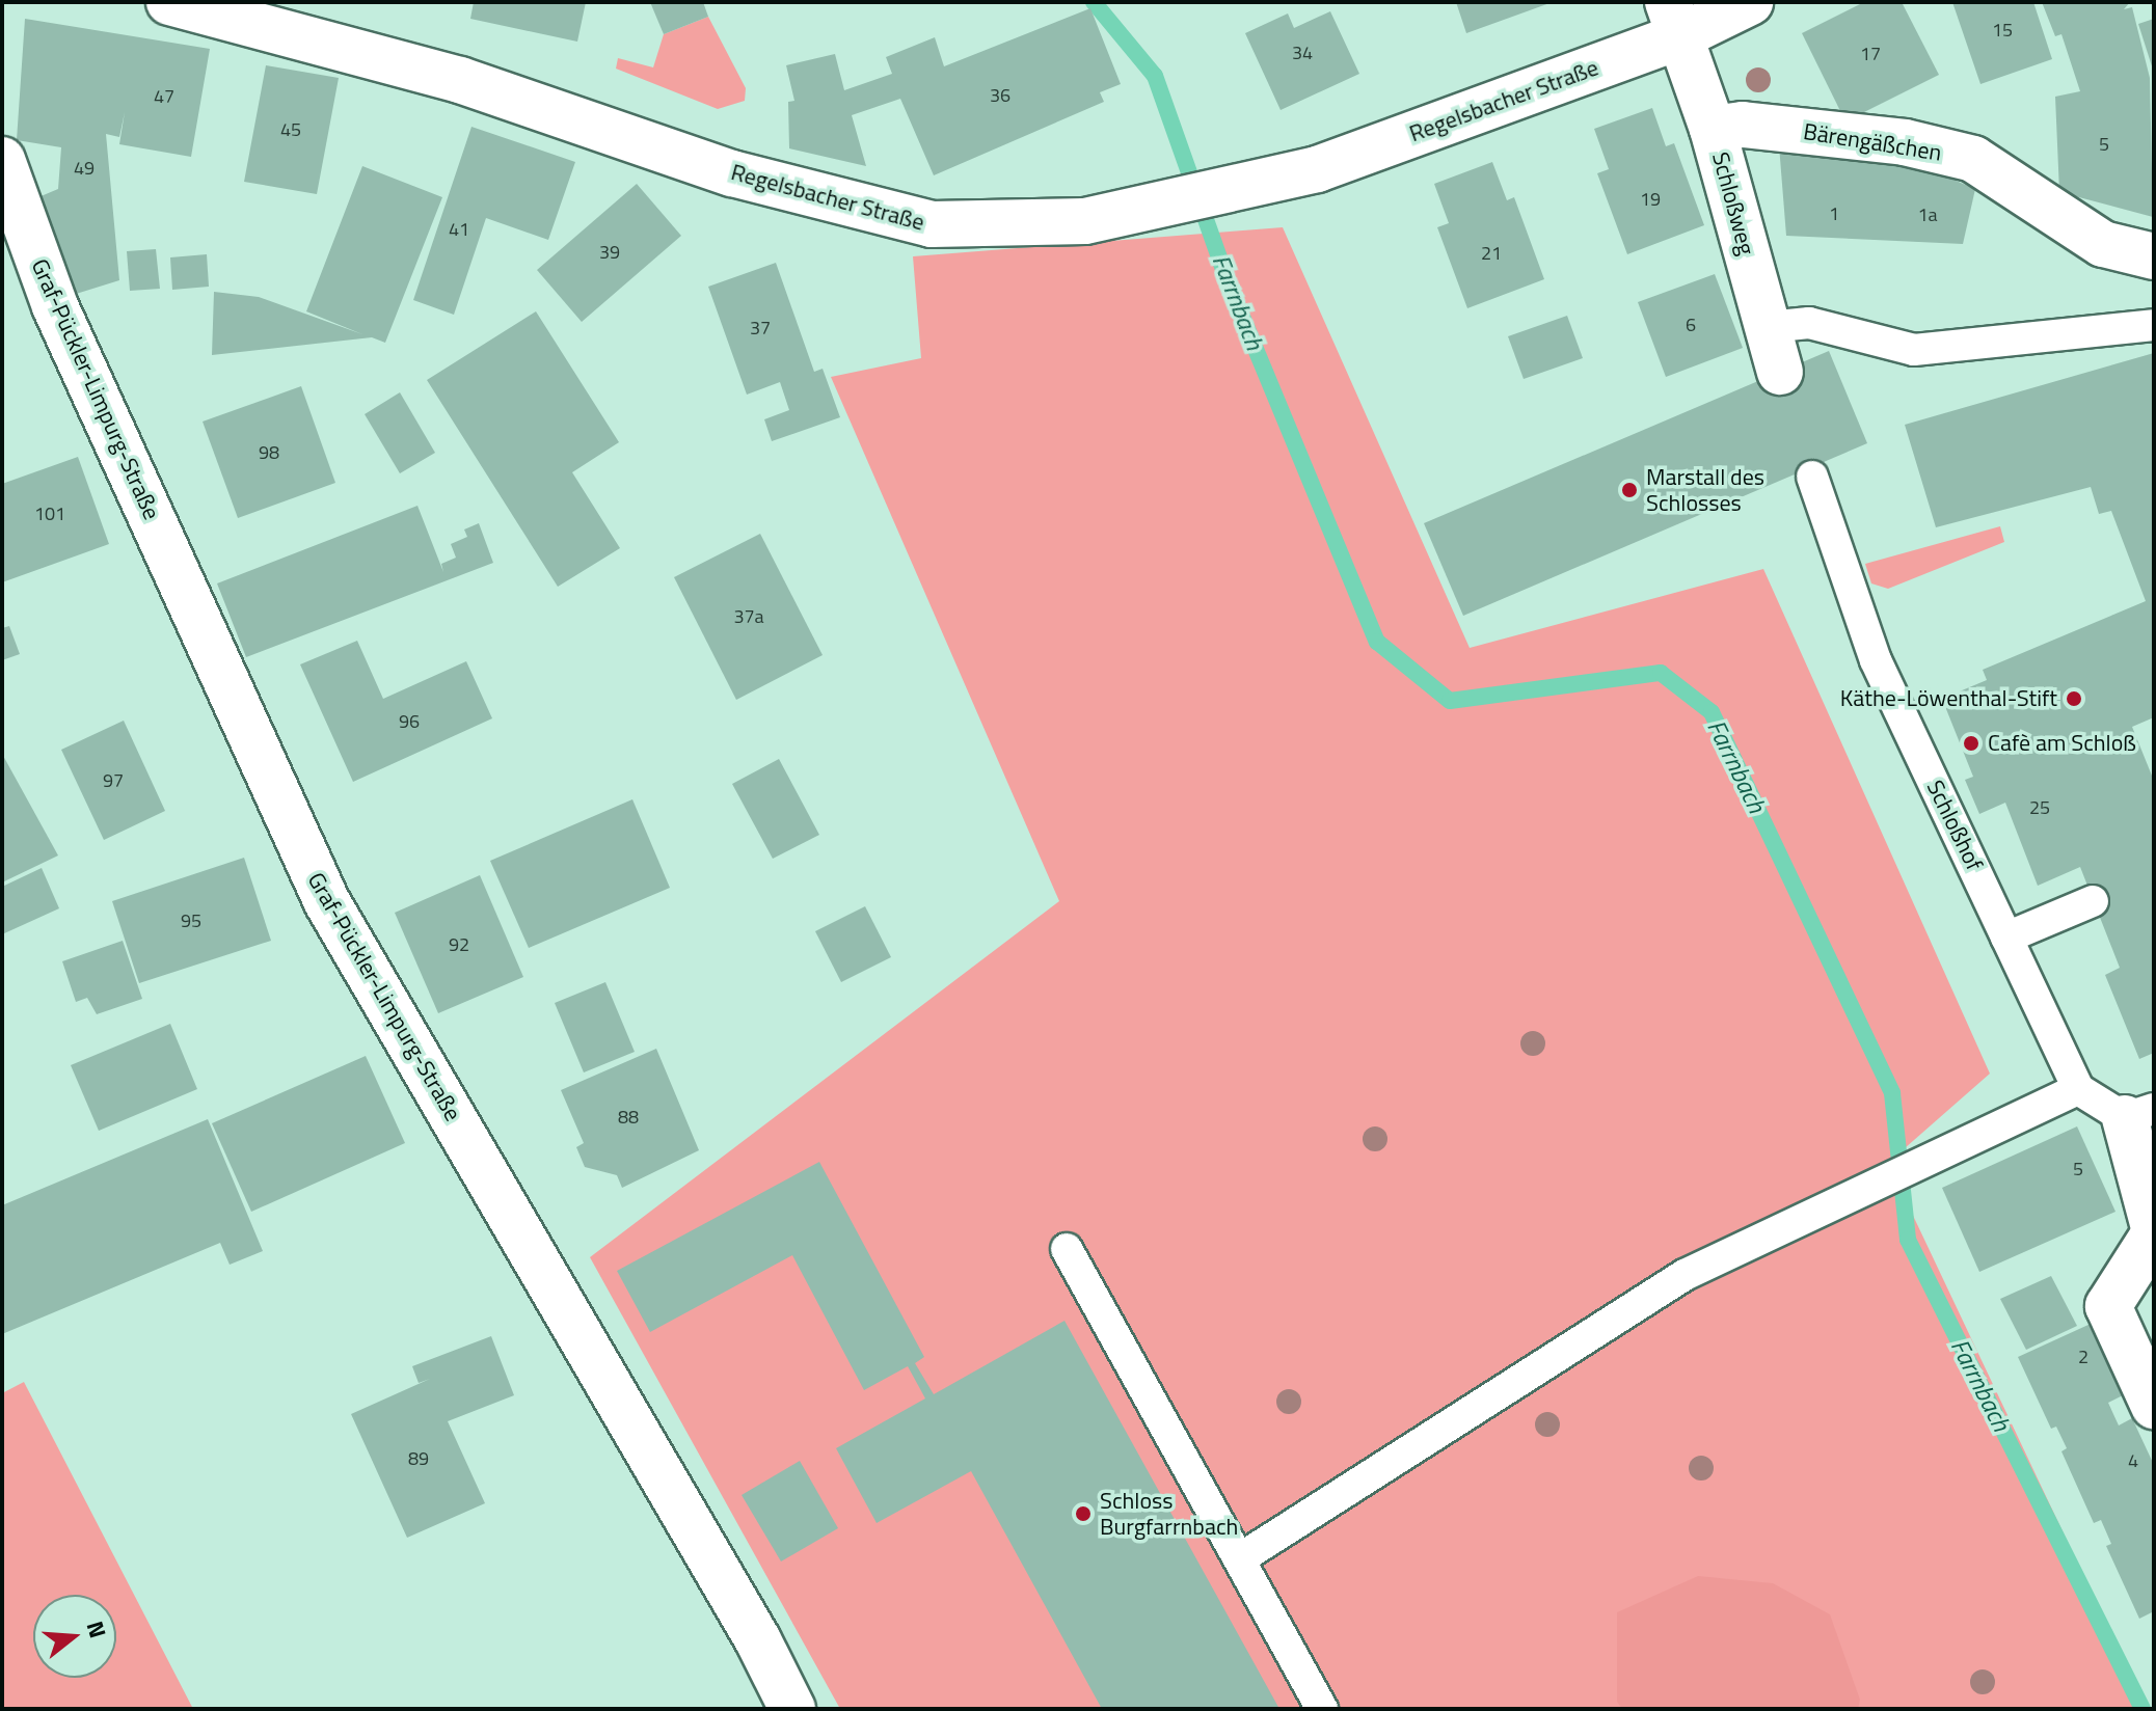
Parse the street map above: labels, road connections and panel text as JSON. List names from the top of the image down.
{
  "streets": {
    "street": [
      "Regelsbacher Straße",
      "Bärengäßchen",
      "Schloßweg",
      "Graf-Pückler-Limpurg-Straße"
    ],
    "lane": ["Schloßhof"]
  },
  "crossings": [
    ["Regelsbacher Straße", "Schloßweg"],
    ["Bärengäßchen", "Schloßweg"]
  ],
  "water": ["Farrnbach"],
  "places": [
    "Marstall des Schlosses",
    "Käthe-Löwenthal-Stift",
    "Cafè am Schloß",
    "Schloss Burgfarrnbach"
  ],
  "house_numbers": [
    "15",
    "34",
    "17",
    "36",
    "47",
    "45",
    "5",
    "49",
    "19",
    "1",
    "1a",
    "41",
    "39",
    "21",
    "6",
    "37",
    "98",
    "101",
    "37a",
    "96",
    "97",
    "25",
    "95",
    "92",
    "88",
    "5",
    "2",
    "89",
    "4"
  ],
  "north": "right"
}
